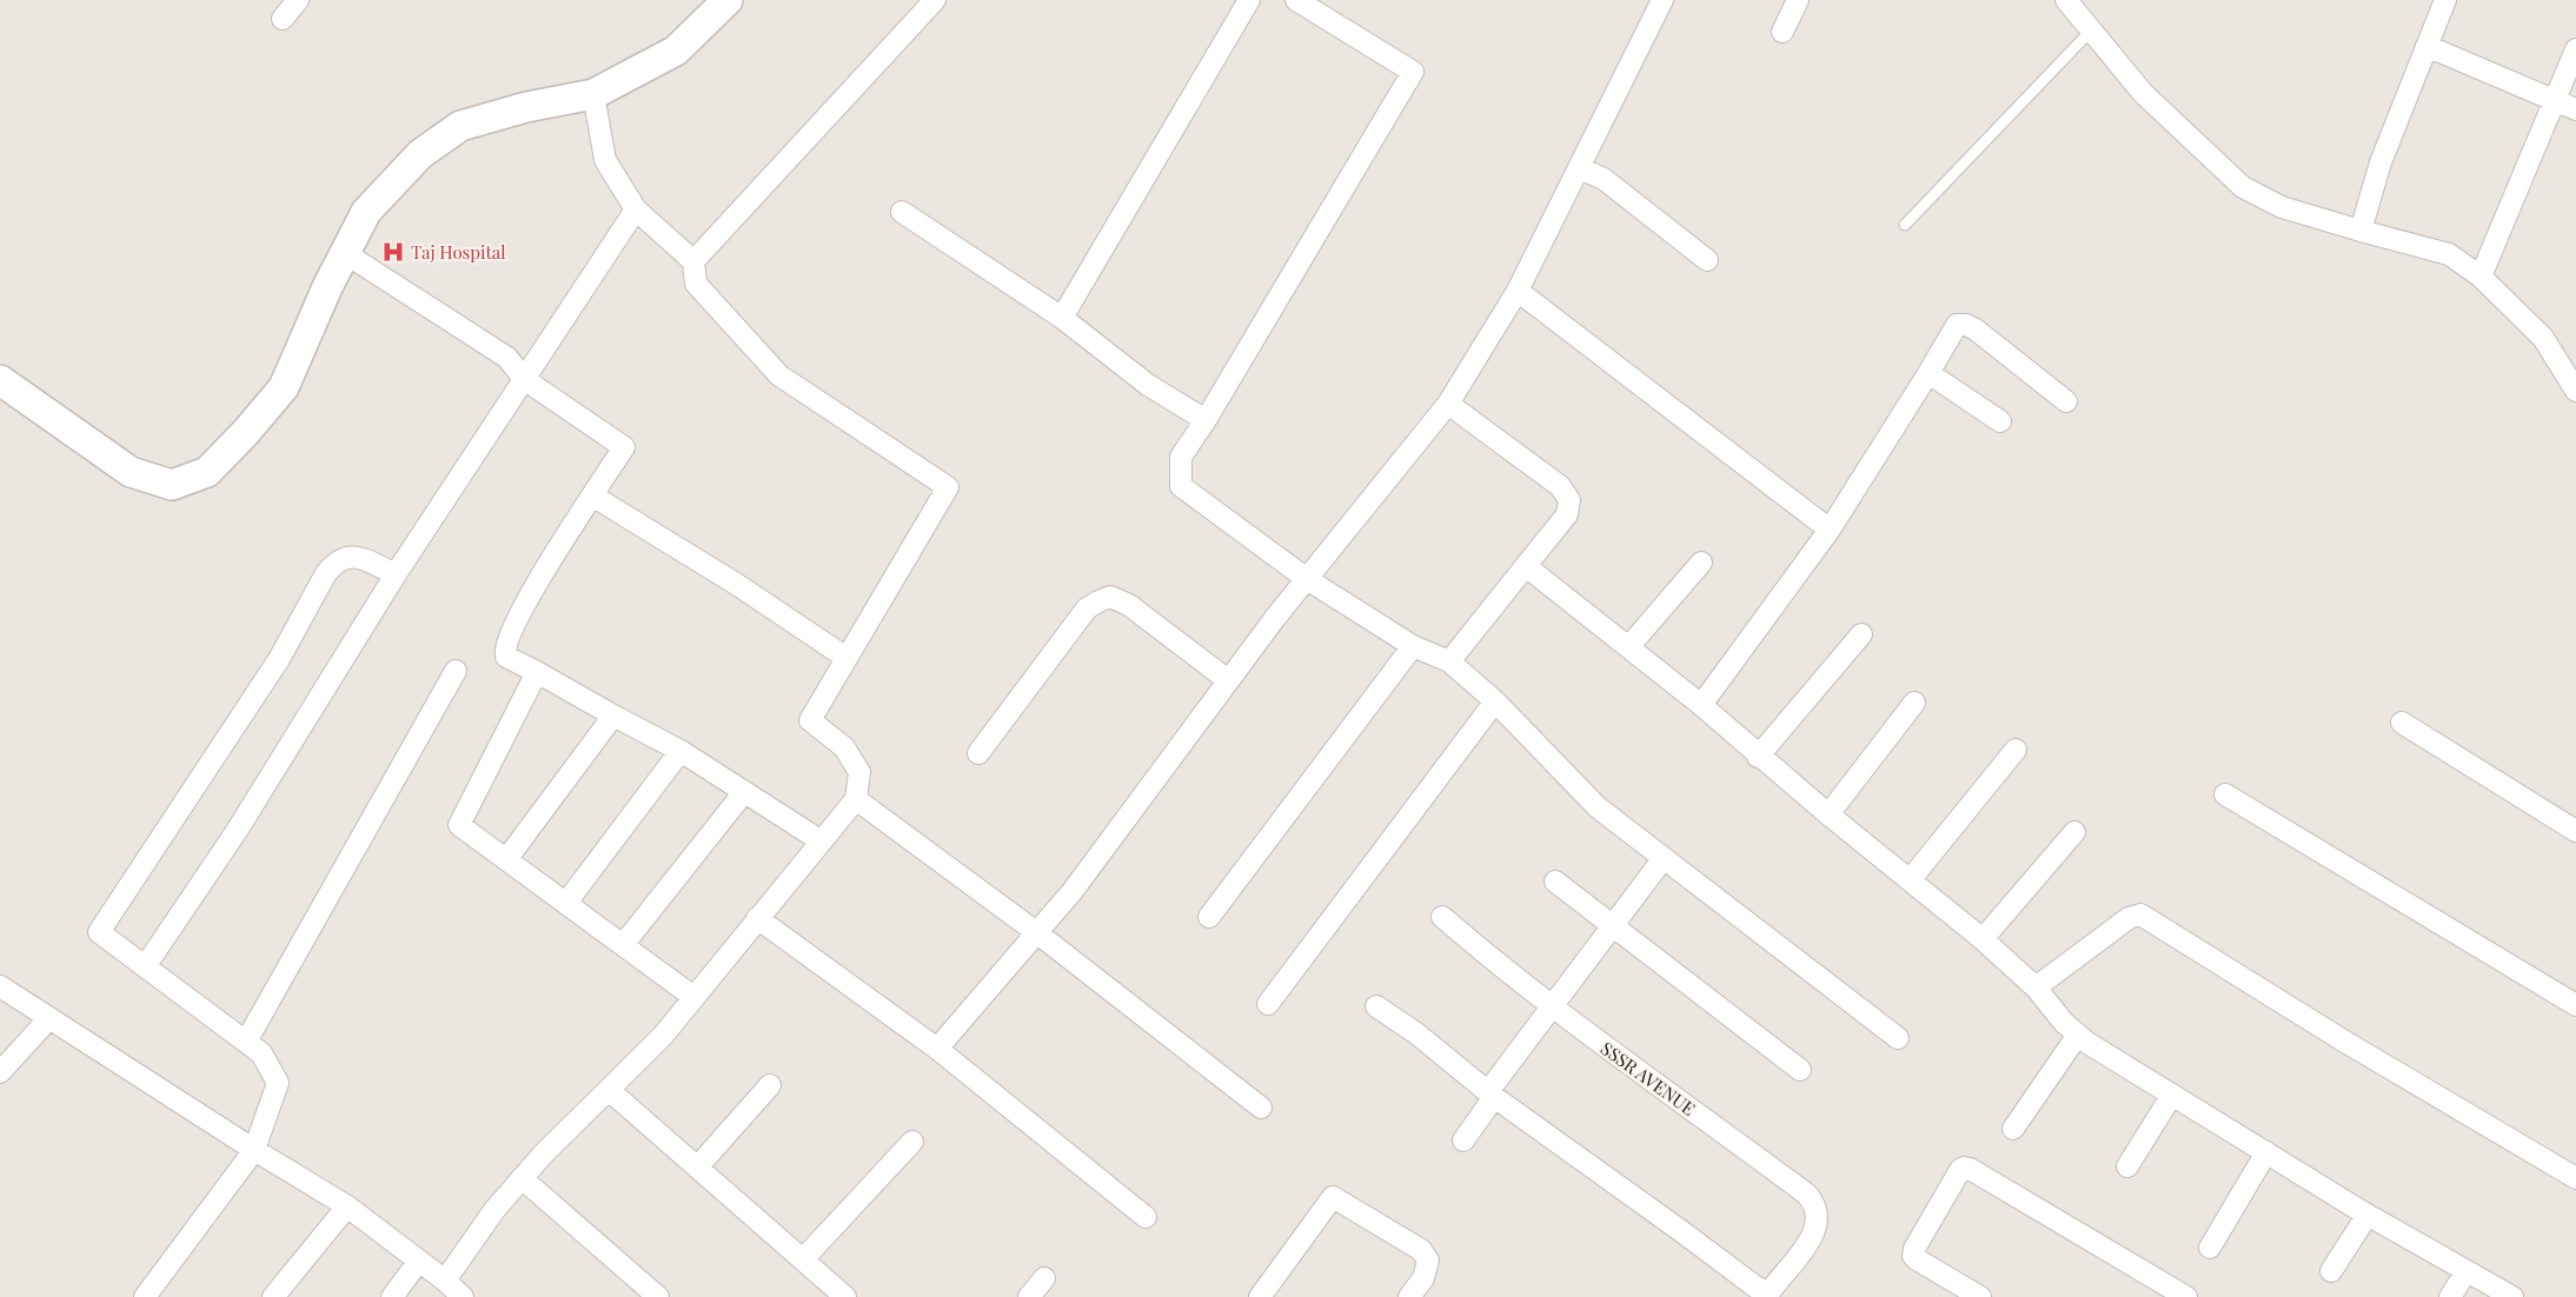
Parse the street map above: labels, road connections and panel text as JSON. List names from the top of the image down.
{
  "streets": {
    "street": ["SSSR AVENUE"]
  },
  "places": {
    "hospital": ["Taj Hospital"]
  }
}
